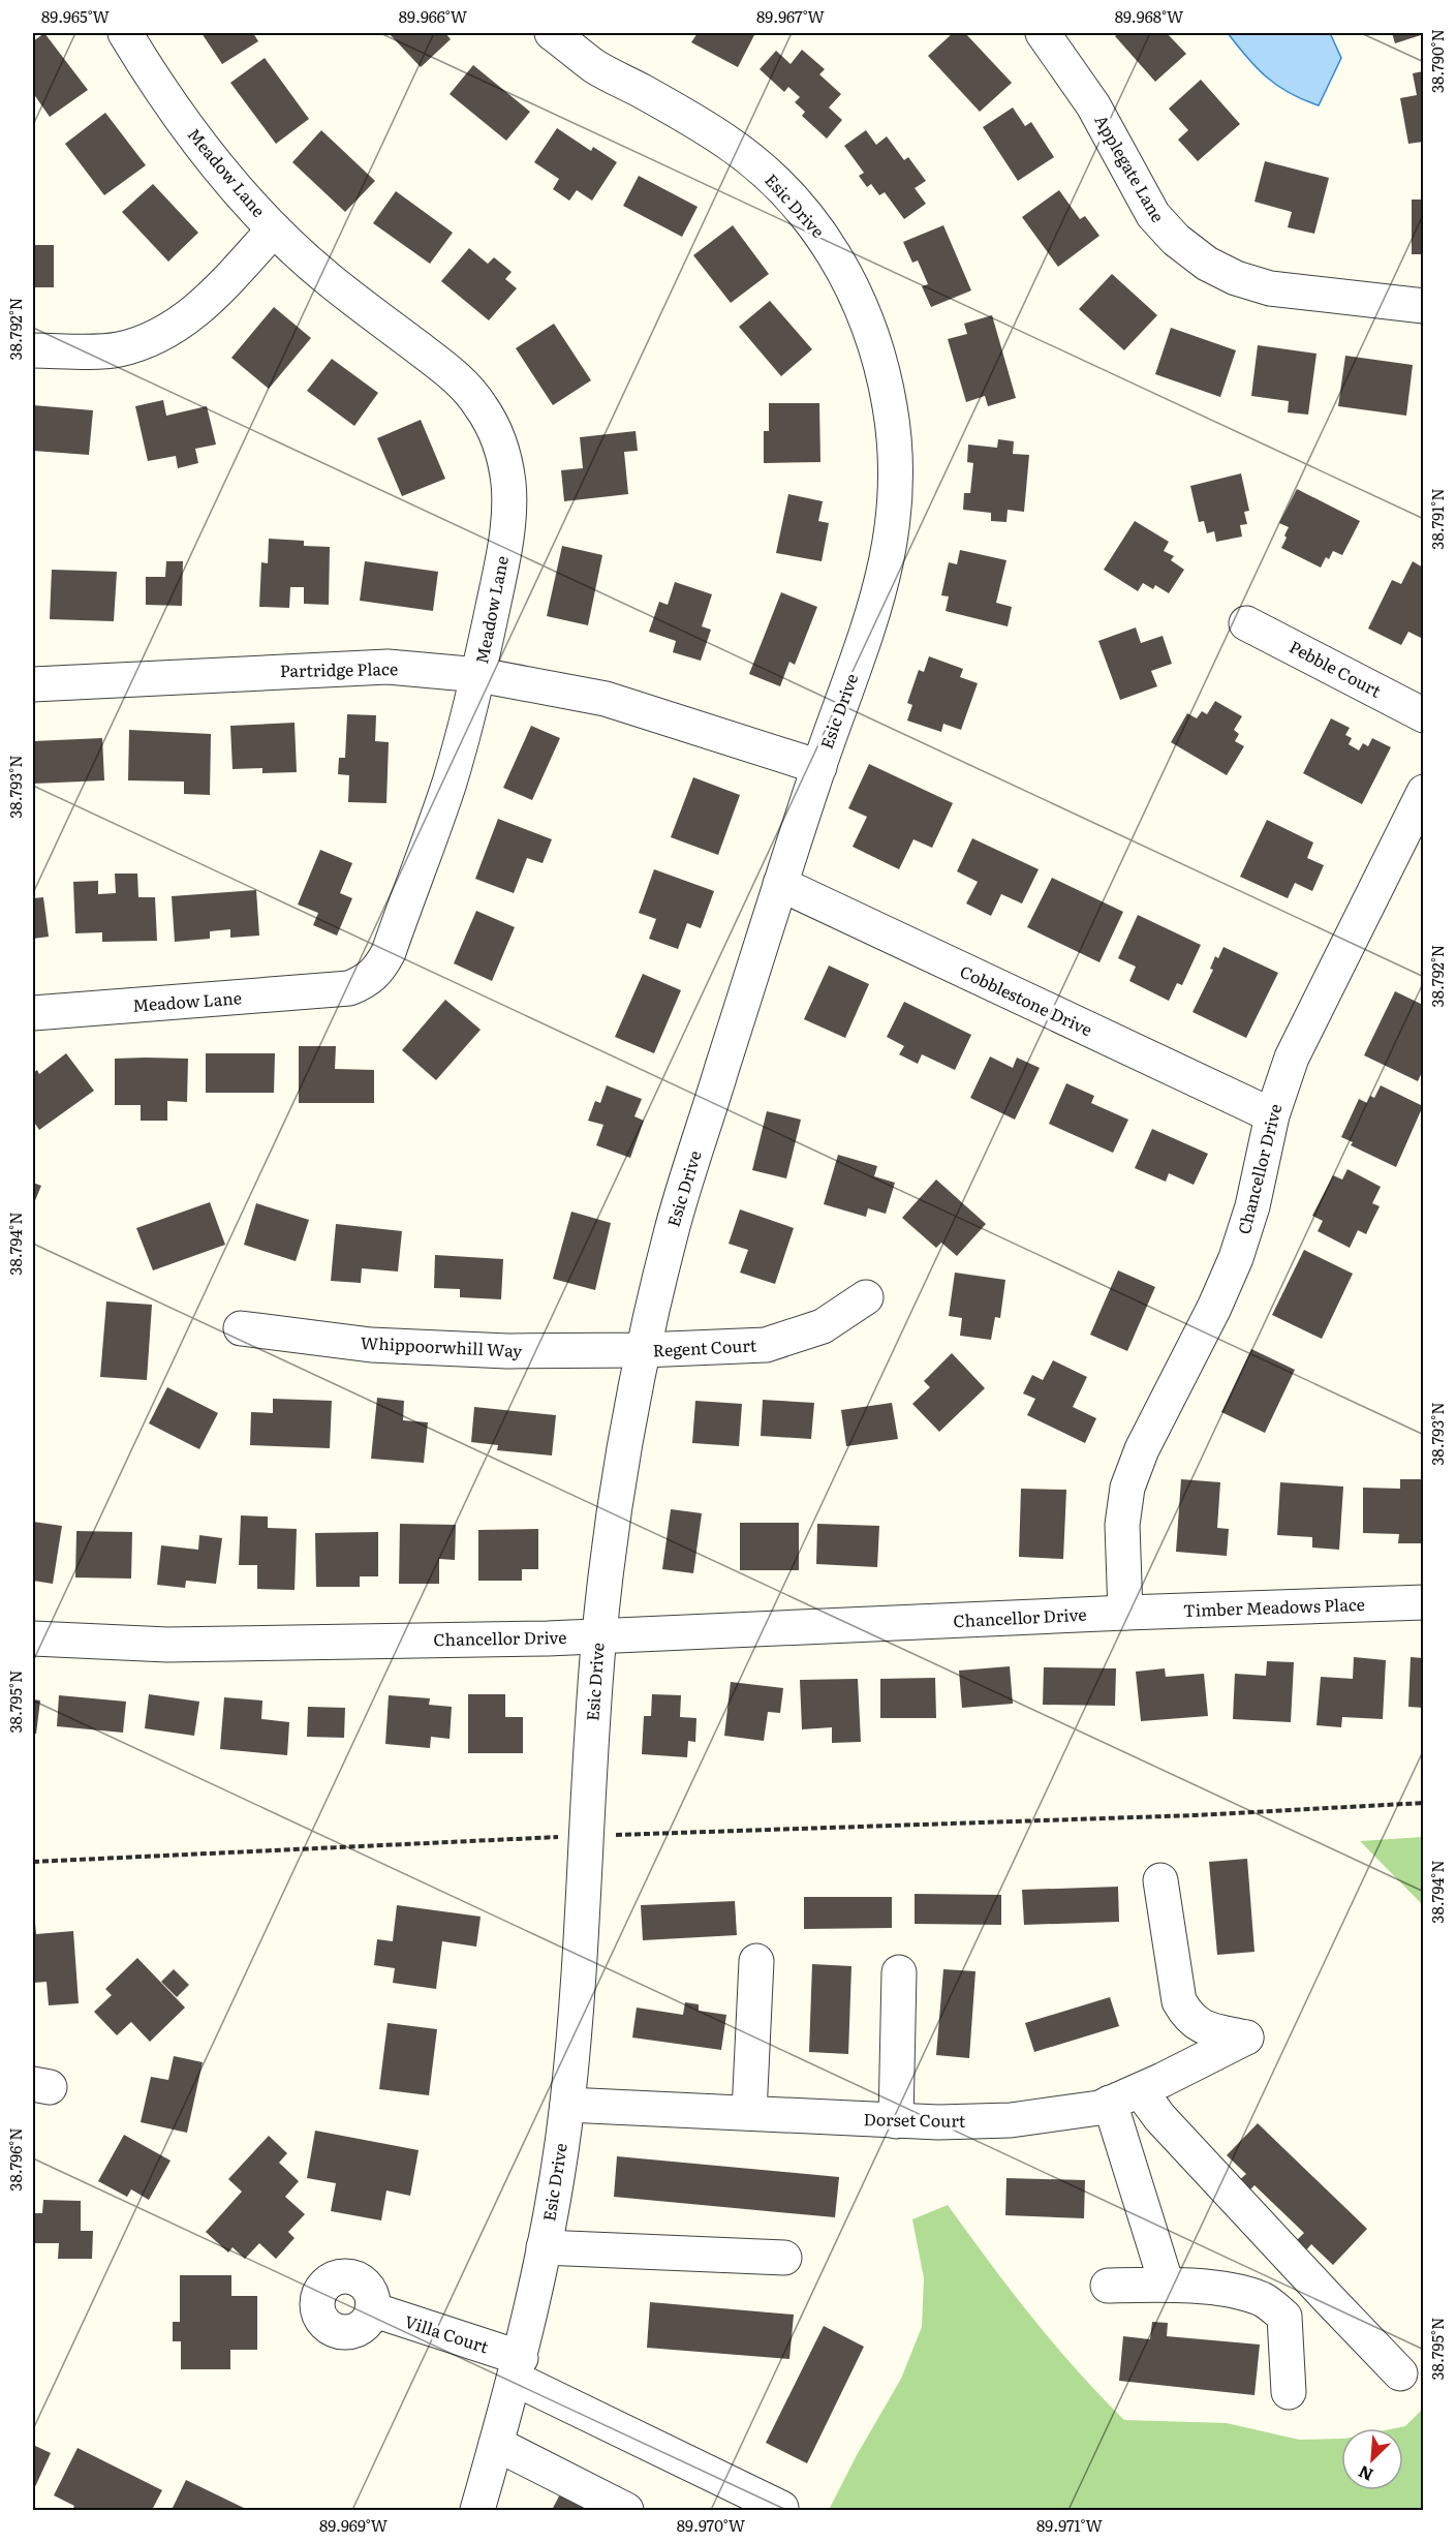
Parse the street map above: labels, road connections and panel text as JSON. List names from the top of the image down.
{
  "streets": {
    "street": [
      "Applegate Lane",
      "Meadow Lane",
      "Esic Drive",
      "Pebble Court",
      "Partridge Place",
      "Cobblestone Drive",
      "Chancellor Drive",
      "Whippoorwhill Way",
      "Regent Court",
      "Timber Meadows Place",
      "Dorset Court",
      "Villa Court"
    ]
  },
  "crossings": [
    ["Meadow Lane", "Partridge Place"],
    ["Esic Drive", "Partridge Place"],
    ["Esic Drive", "Cobblestone Drive"],
    ["Esic Drive", "Chancellor Drive"],
    ["Esic Drive", "Whippoorwhill Way"],
    ["Esic Drive", "Regent Court"],
    ["Esic Drive", "Dorset Court"],
    ["Esic Drive", "Villa Court"],
    ["Cobblestone Drive", "Chancellor Drive"],
    ["Chancellor Drive", "Timber Meadows Place"],
    ["Whippoorwhill Way", "Regent Court"]
  ],
  "north": "bottom left",
  "coordinates": [
    "89.965°W",
    "89.966°W",
    "89.967°W",
    "89.968°W",
    "38.790°N",
    "38.792°N",
    "38.791°N",
    "38.793°N",
    "38.794°N",
    "38.795°N",
    "38.796°N",
    "89.969°W",
    "89.970°W",
    "89.971°W"
  ]
}
